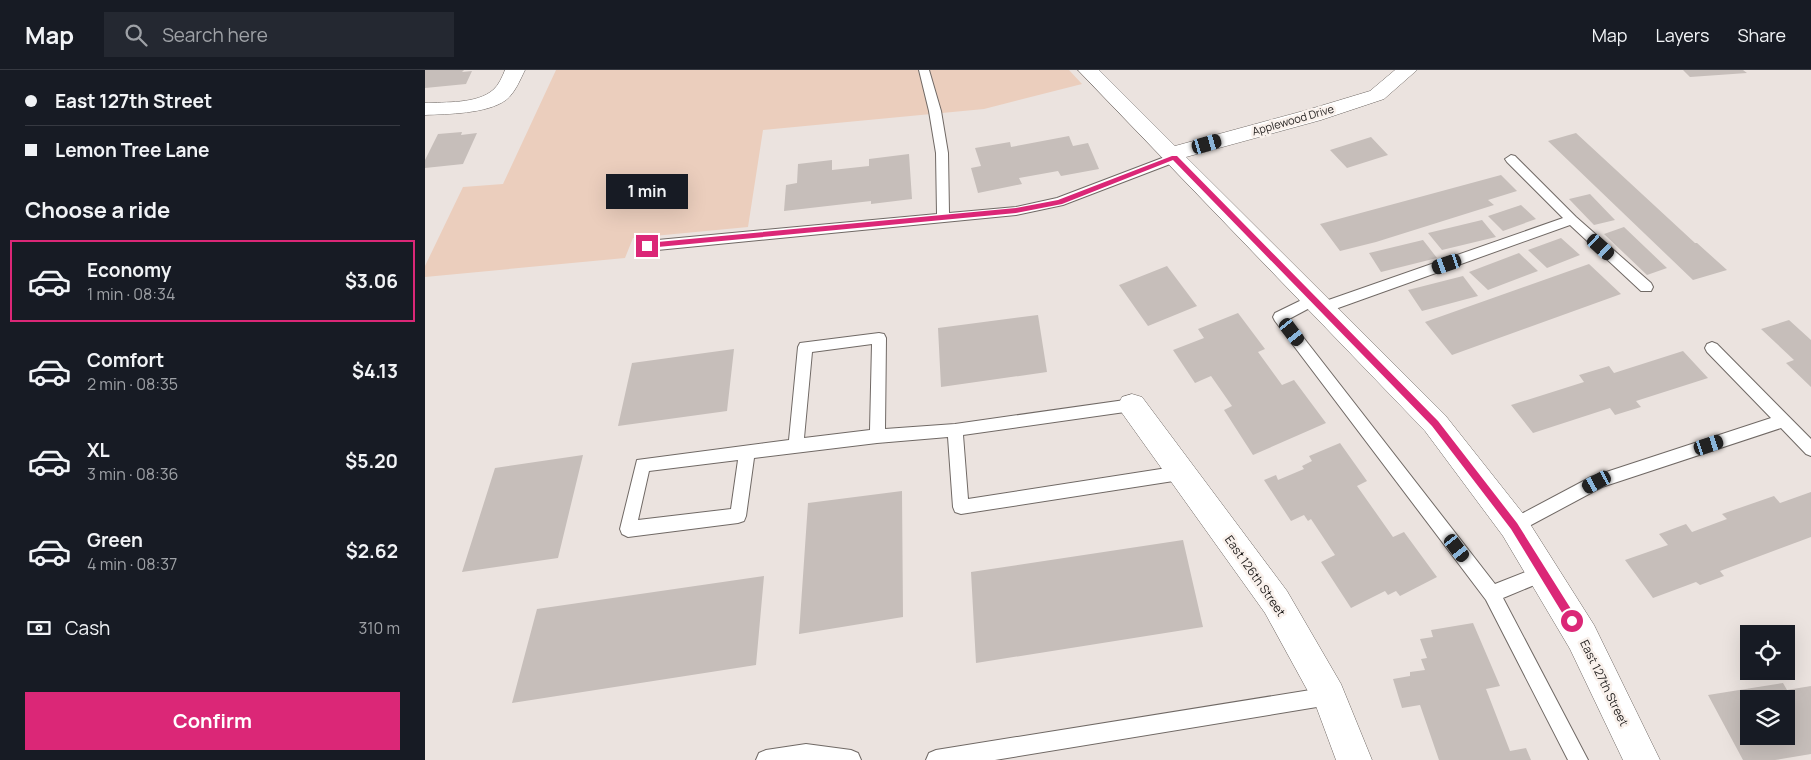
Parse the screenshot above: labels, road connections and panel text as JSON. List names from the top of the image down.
{
  "streets": {
    "street": ["Applewood Drive", "East 126th Street", "East 127th Street"]
  },
  "crossings": [
    ["Applewood Drive", "East 127th Street"]
  ],
  "page": {
    "header": "Map",
    "search": "Search here",
    "nav": ["Map", "Layers", "Share"],
    "banner": ["East 127th Street", "Lemon Tree Lane"],
    "bubble": "1 min",
    "heading": "Choose a ride",
    "list": [
      {
        "name": "Economy",
        "note": "1 min · 08:34",
        "value": "$3.06"
      },
      {
        "name": "Comfort",
        "note": "2 min · 08:35",
        "value": "$4.13"
      },
      {
        "name": "XL",
        "note": "3 min · 08:36",
        "value": "$5.20"
      },
      {
        "name": "Green",
        "note": "4 min · 08:37",
        "value": "$2.62"
      }
    ],
    "pay": ["Cash", "310 m"],
    "buttons": "Confirm"
  }
}
